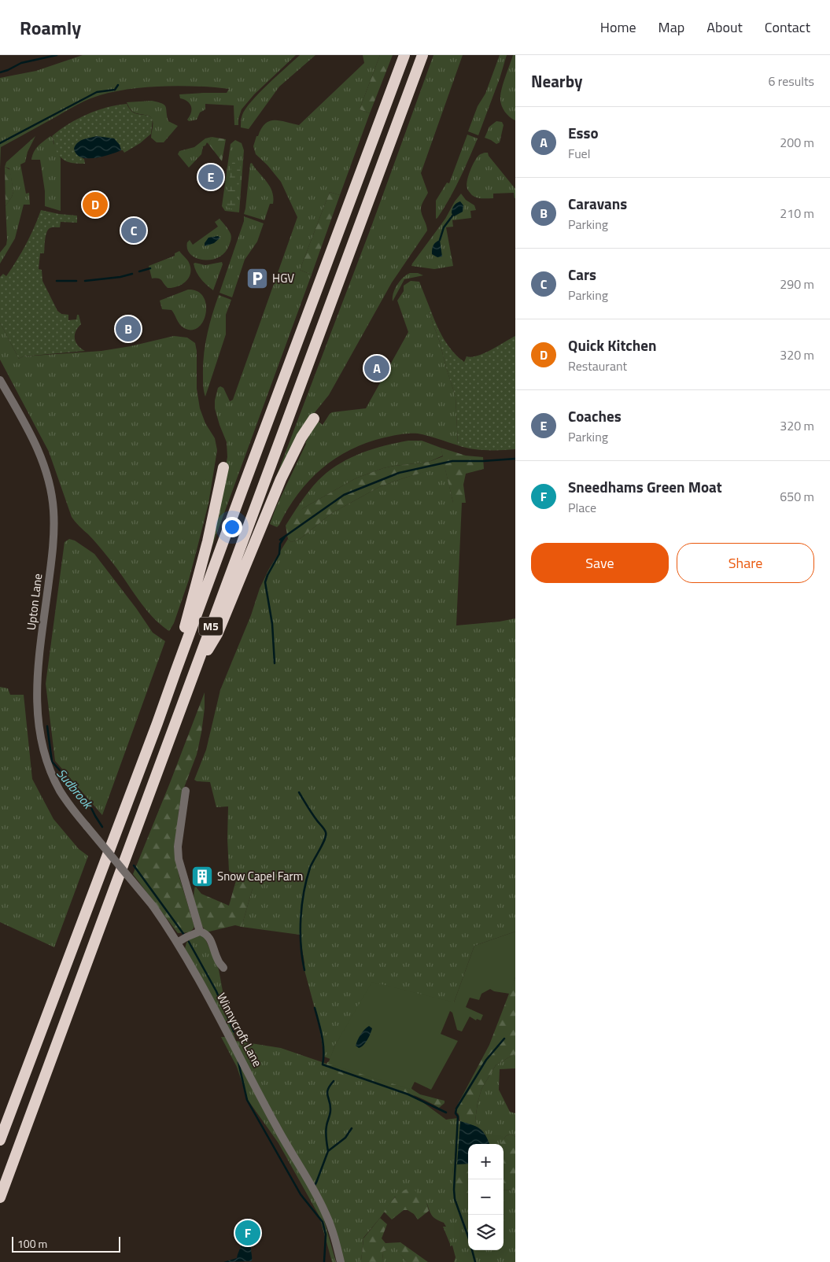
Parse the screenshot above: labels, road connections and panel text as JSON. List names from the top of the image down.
{
  "streets": {
    "highway": ["M5"],
    "street": ["Upton Lane", "Winnycroft Lane"]
  },
  "crossings": [
    ["Upton Lane", "Winnycroft Lane"]
  ],
  "water": ["Sudbrook"],
  "places": {
    "parking": ["HGV"],
    "building": ["Snow Capel Farm"]
  },
  "scale_bar": "100 m",
  "page": {
    "header": "Roamly",
    "nav": [
      "Home",
      "Map",
      "About",
      "Contact"
    ],
    "heading": ["Nearby", "6 results"],
    "list": [
      {
        "mark": "A",
        "name": "Esso",
        "note": "Fuel",
        "value": "200 m"
      },
      {
        "mark": "B",
        "name": "Caravans",
        "note": "Parking",
        "value": "210 m"
      },
      {
        "mark": "C",
        "name": "Cars",
        "note": "Parking",
        "value": "290 m"
      },
      {
        "mark": "D",
        "name": "Quick Kitchen",
        "note": "Restaurant",
        "value": "320 m"
      },
      {
        "mark": "E",
        "name": "Coaches",
        "note": "Parking",
        "value": "320 m"
      },
      {
        "mark": "F",
        "name": "Sneedhams Green Moat",
        "note": "Place",
        "value": "650 m"
      }
    ],
    "pins": [
      "E",
      "D",
      "C",
      "B",
      "A",
      "F"
    ],
    "buttons": ["Save", "Share"],
    "map_buttons": ["+", "−"],
    "scale": "100 m"
  }
}
